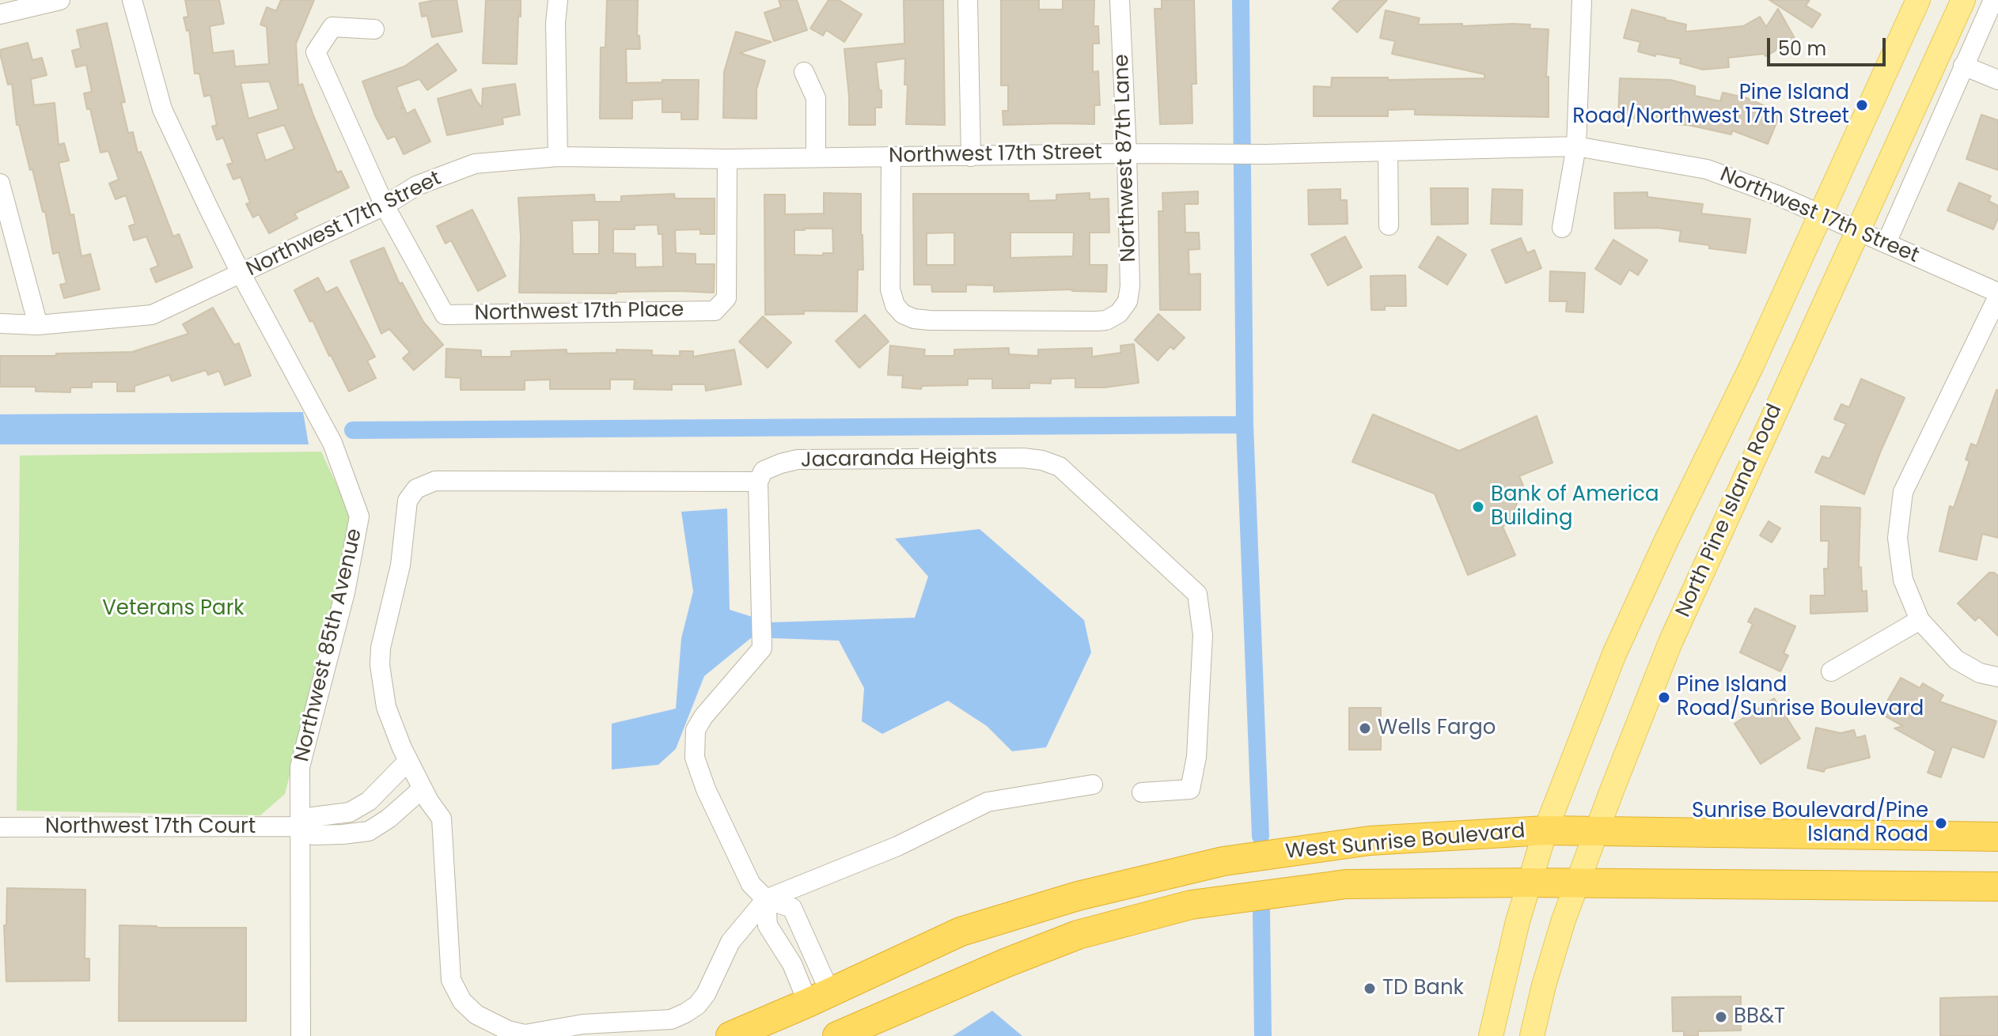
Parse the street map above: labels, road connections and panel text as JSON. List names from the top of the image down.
{
  "streets": {
    "highway": ["West Sunrise Boulevard"],
    "main road": ["North Pine Island Road"],
    "street": [
      "Northwest 17th Street",
      "Northwest 87th Lane",
      "Northwest 17th Place",
      "Jacaranda Heights",
      "Northwest 85th Avenue",
      "Northwest 17th Court"
    ]
  },
  "crossings": [
    ["Northwest 17th Street", "Northwest 87th Lane"],
    ["Northwest 17th Street", "Northwest 17th Place"],
    ["Northwest 17th Street", "North Pine Island Road"],
    ["Northwest 17th Street", "Northwest 85th Avenue"],
    ["North Pine Island Road", "West Sunrise Boulevard"],
    ["Northwest 85th Avenue", "Northwest 17th Court"]
  ],
  "parks": ["Veterans Park"],
  "places": [
    "Pine Island Road/Northwest 17th Street",
    "Bank of America Building",
    "Pine Island Road/Sunrise Boulevard",
    "Wells Fargo",
    "Sunrise Boulevard/Pine Island Road",
    "TD Bank",
    "BB&T"
  ],
  "scale_bar": "50 m"
}
